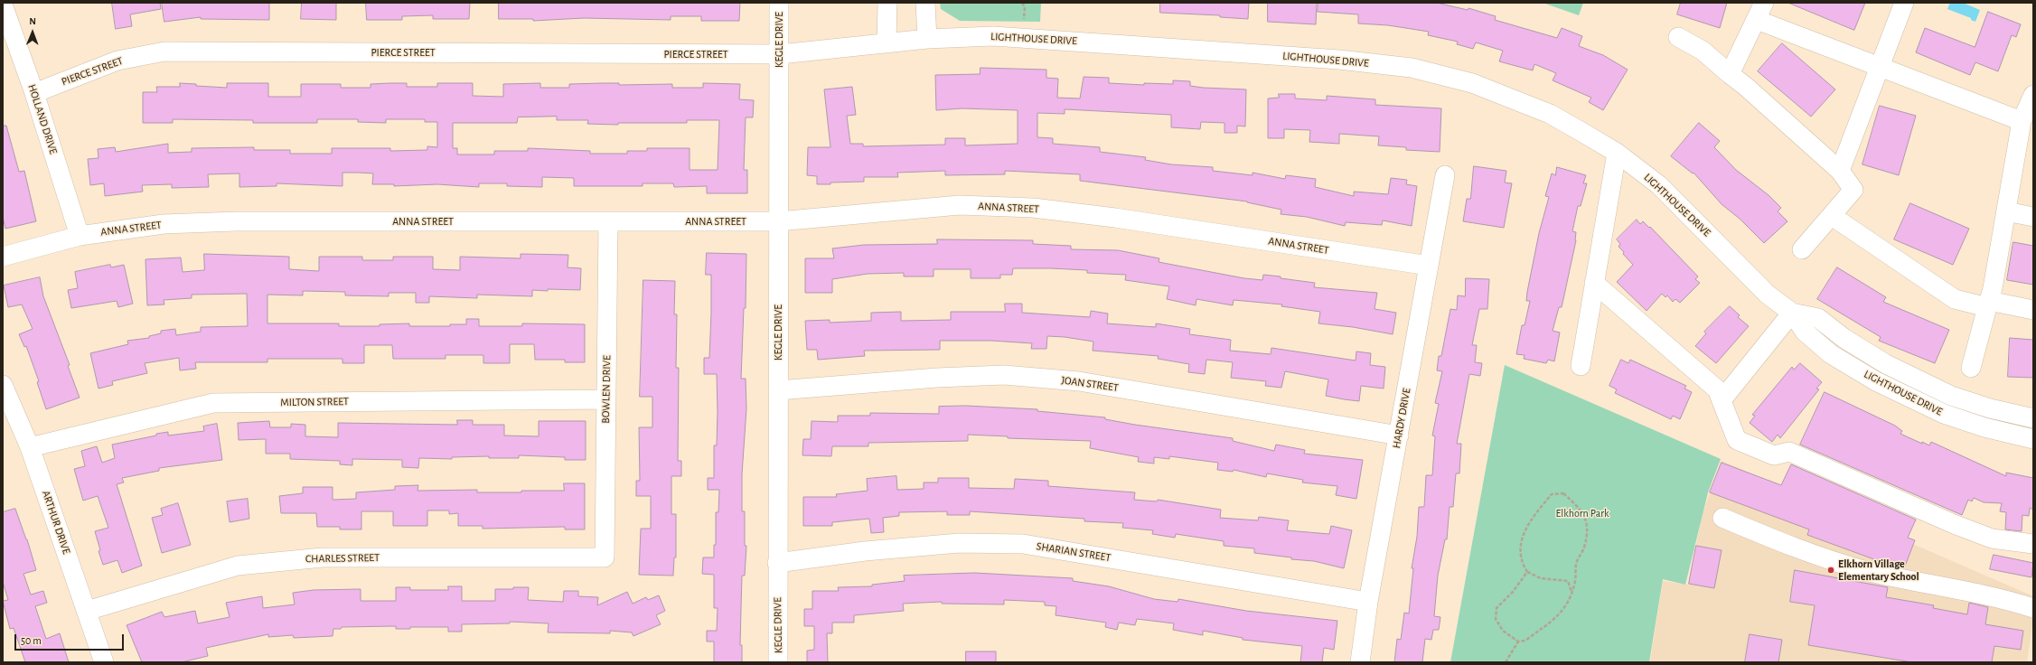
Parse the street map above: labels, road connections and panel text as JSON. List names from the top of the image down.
{
  "streets": {
    "street": [
      "LIGHTHOUSE DRIVE",
      "KEGLE DRIVE",
      "PIERCE STREET",
      "HOLLAND DRIVE",
      "ANNA STREET",
      "JOAN STREET",
      "BOWLEN DRIVE",
      "MILTON STREET",
      "HARDY DRIVE",
      "ARTHUR DRIVE",
      "SHARIAN STREET",
      "CHARLES STREET"
    ]
  },
  "crossings": [
    ["LIGHTHOUSE DRIVE", "KEGLE DRIVE"],
    ["LIGHTHOUSE DRIVE", "PIERCE STREET"],
    ["KEGLE DRIVE", "PIERCE STREET"],
    ["KEGLE DRIVE", "ANNA STREET"],
    ["KEGLE DRIVE", "JOAN STREET"],
    ["KEGLE DRIVE", "SHARIAN STREET"],
    ["PIERCE STREET", "HOLLAND DRIVE"],
    ["HOLLAND DRIVE", "ANNA STREET"],
    ["ANNA STREET", "BOWLEN DRIVE"],
    ["ANNA STREET", "HARDY DRIVE"],
    ["JOAN STREET", "HARDY DRIVE"],
    ["BOWLEN DRIVE", "MILTON STREET"],
    ["BOWLEN DRIVE", "CHARLES STREET"],
    ["MILTON STREET", "ARTHUR DRIVE"],
    ["HARDY DRIVE", "SHARIAN STREET"],
    ["ARTHUR DRIVE", "CHARLES STREET"]
  ],
  "parks": ["Elkhorn Park"],
  "places": ["Elkhorn Village Elementary School"],
  "scale_bar": "50 m",
  "north": "top"
}
